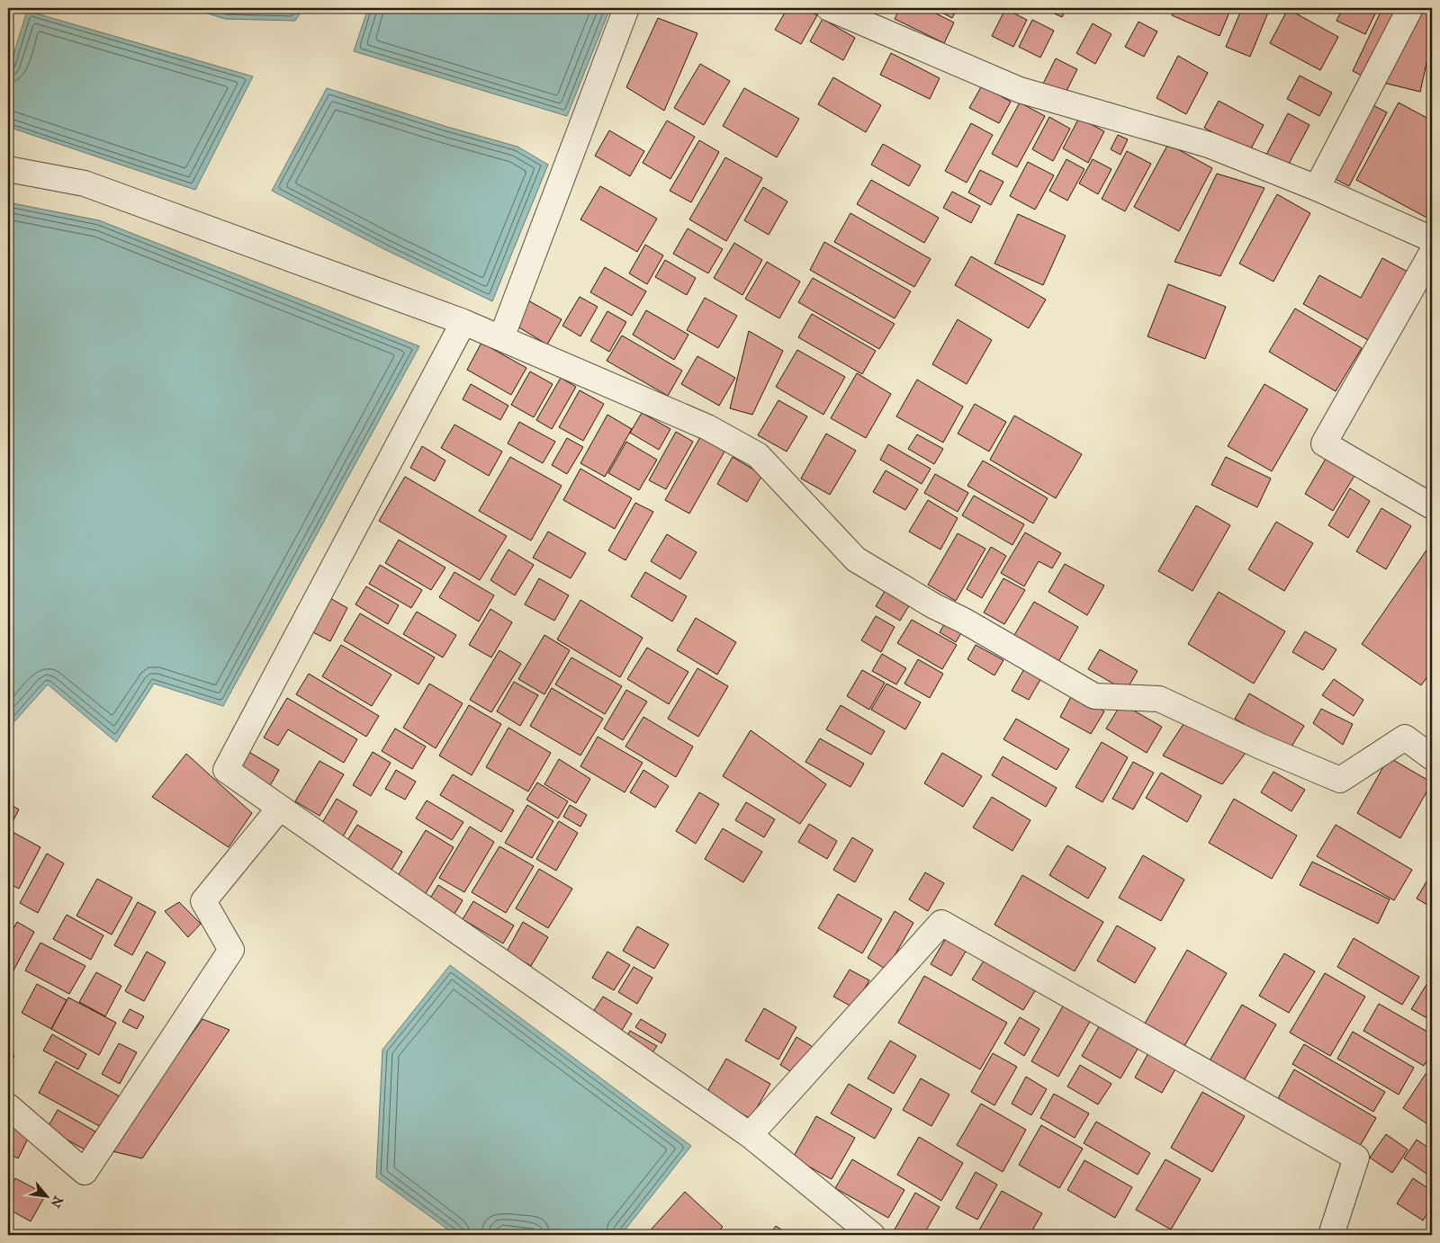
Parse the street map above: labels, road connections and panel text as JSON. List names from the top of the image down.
{
  "north": "bottom right"
}
